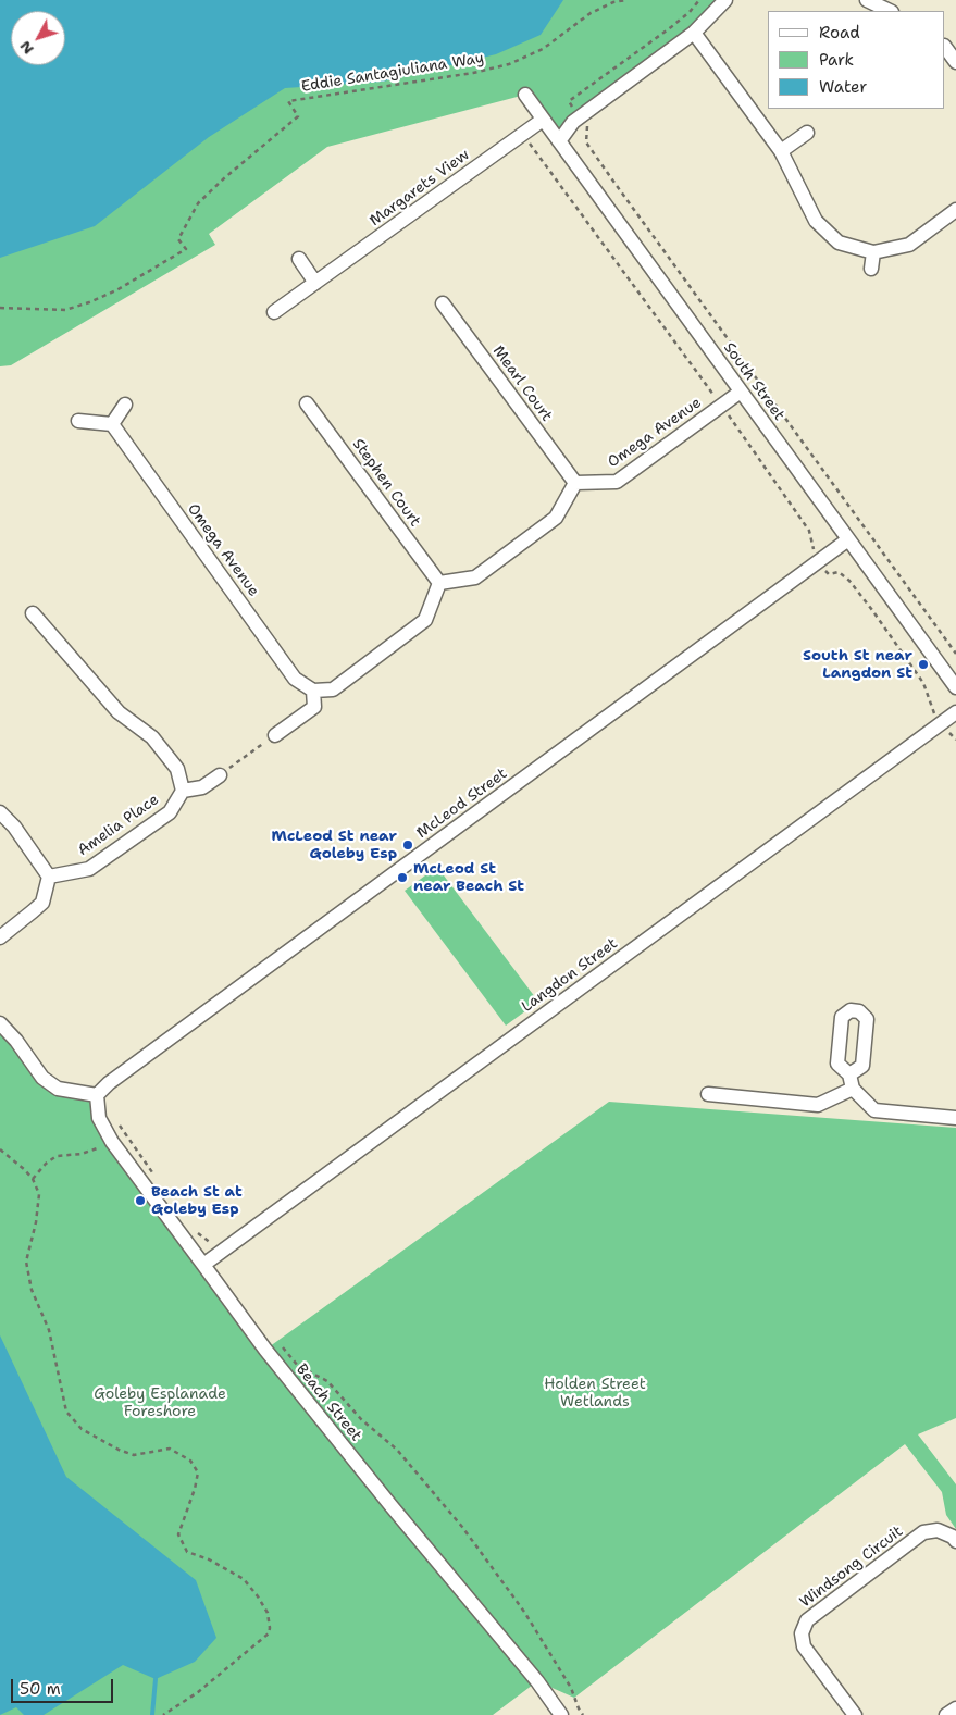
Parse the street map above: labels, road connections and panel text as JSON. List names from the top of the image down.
{
  "streets": {
    "street": [
      "Margarets View",
      "South Street",
      "Mearl Court",
      "Omega Avenue",
      "Stephen Court",
      "McLeod Street",
      "Amelia Place",
      "Langdon Street",
      "Beach Street",
      "Windsong Circuit"
    ],
    "path": ["Eddie Santagiuliana Way"]
  },
  "crossings": [
    ["Margarets View", "South Street"],
    ["South Street", "Omega Avenue"],
    ["South Street", "McLeod Street"],
    ["Mearl Court", "Omega Avenue"],
    ["McLeod Street", "Beach Street"],
    ["Langdon Street", "Beach Street"]
  ],
  "parks": ["Holden Street Wetlands", "Goleby Esplanade Foreshore"],
  "places": [
    "South St near Langdon St",
    "McLeod St near Goleby Esp",
    "McLeod St near Beach St",
    "Beach St at Goleby Esp"
  ],
  "legend": ["Road", "Park", "Water"],
  "scale_bar": "50 m",
  "north": "bottom left"
}
